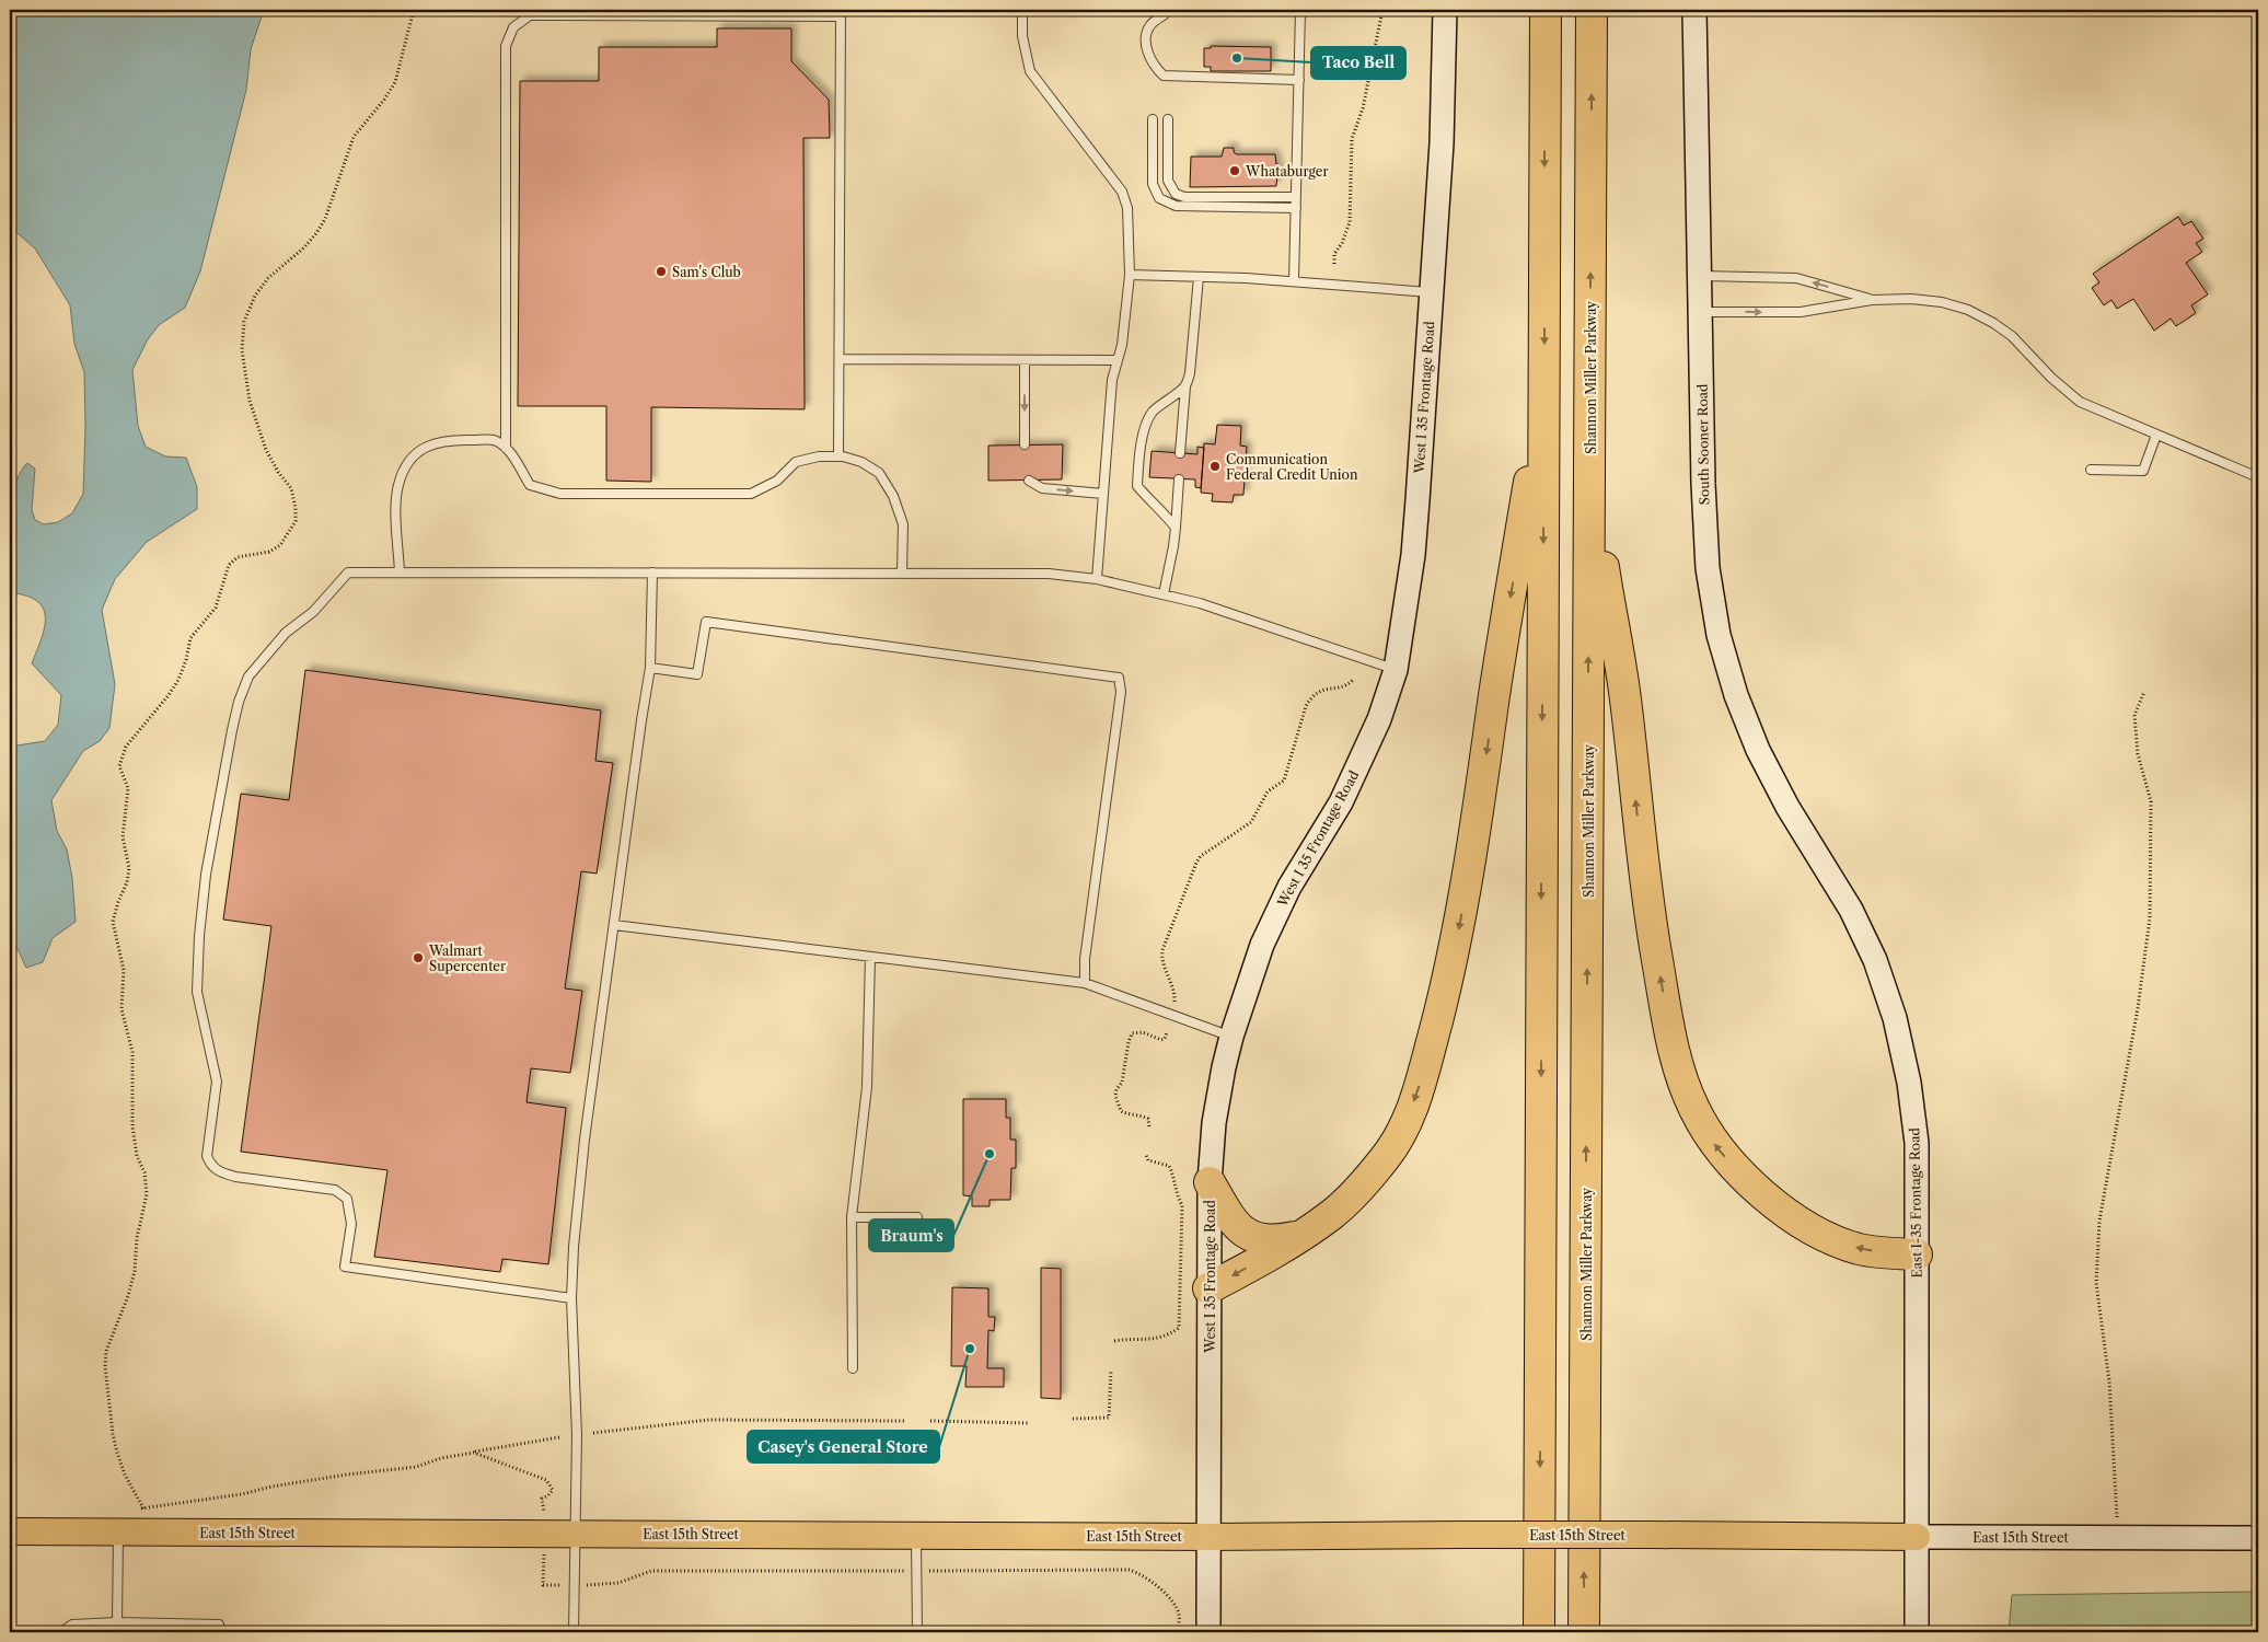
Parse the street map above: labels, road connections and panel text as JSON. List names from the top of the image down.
{
  "streets": {
    "highway": ["Shannon Miller Parkway"],
    "main road": ["East 15th Street"],
    "street": ["West I 35 Frontage Road", "South Sooner Road", "East I-35 Frontage Road"]
  },
  "crossings": [
    ["West I 35 Frontage Road", "East 15th Street"],
    ["South Sooner Road", "East I-35 Frontage Road"],
    ["East I-35 Frontage Road", "East 15th Street"]
  ],
  "places": [
    "Taco Bell",
    "Whataburger",
    "Sam's Club",
    "Communication Federal Credit Union",
    "Walmart Supercenter",
    "Braum's",
    "Casey's General Store"
  ]
}
